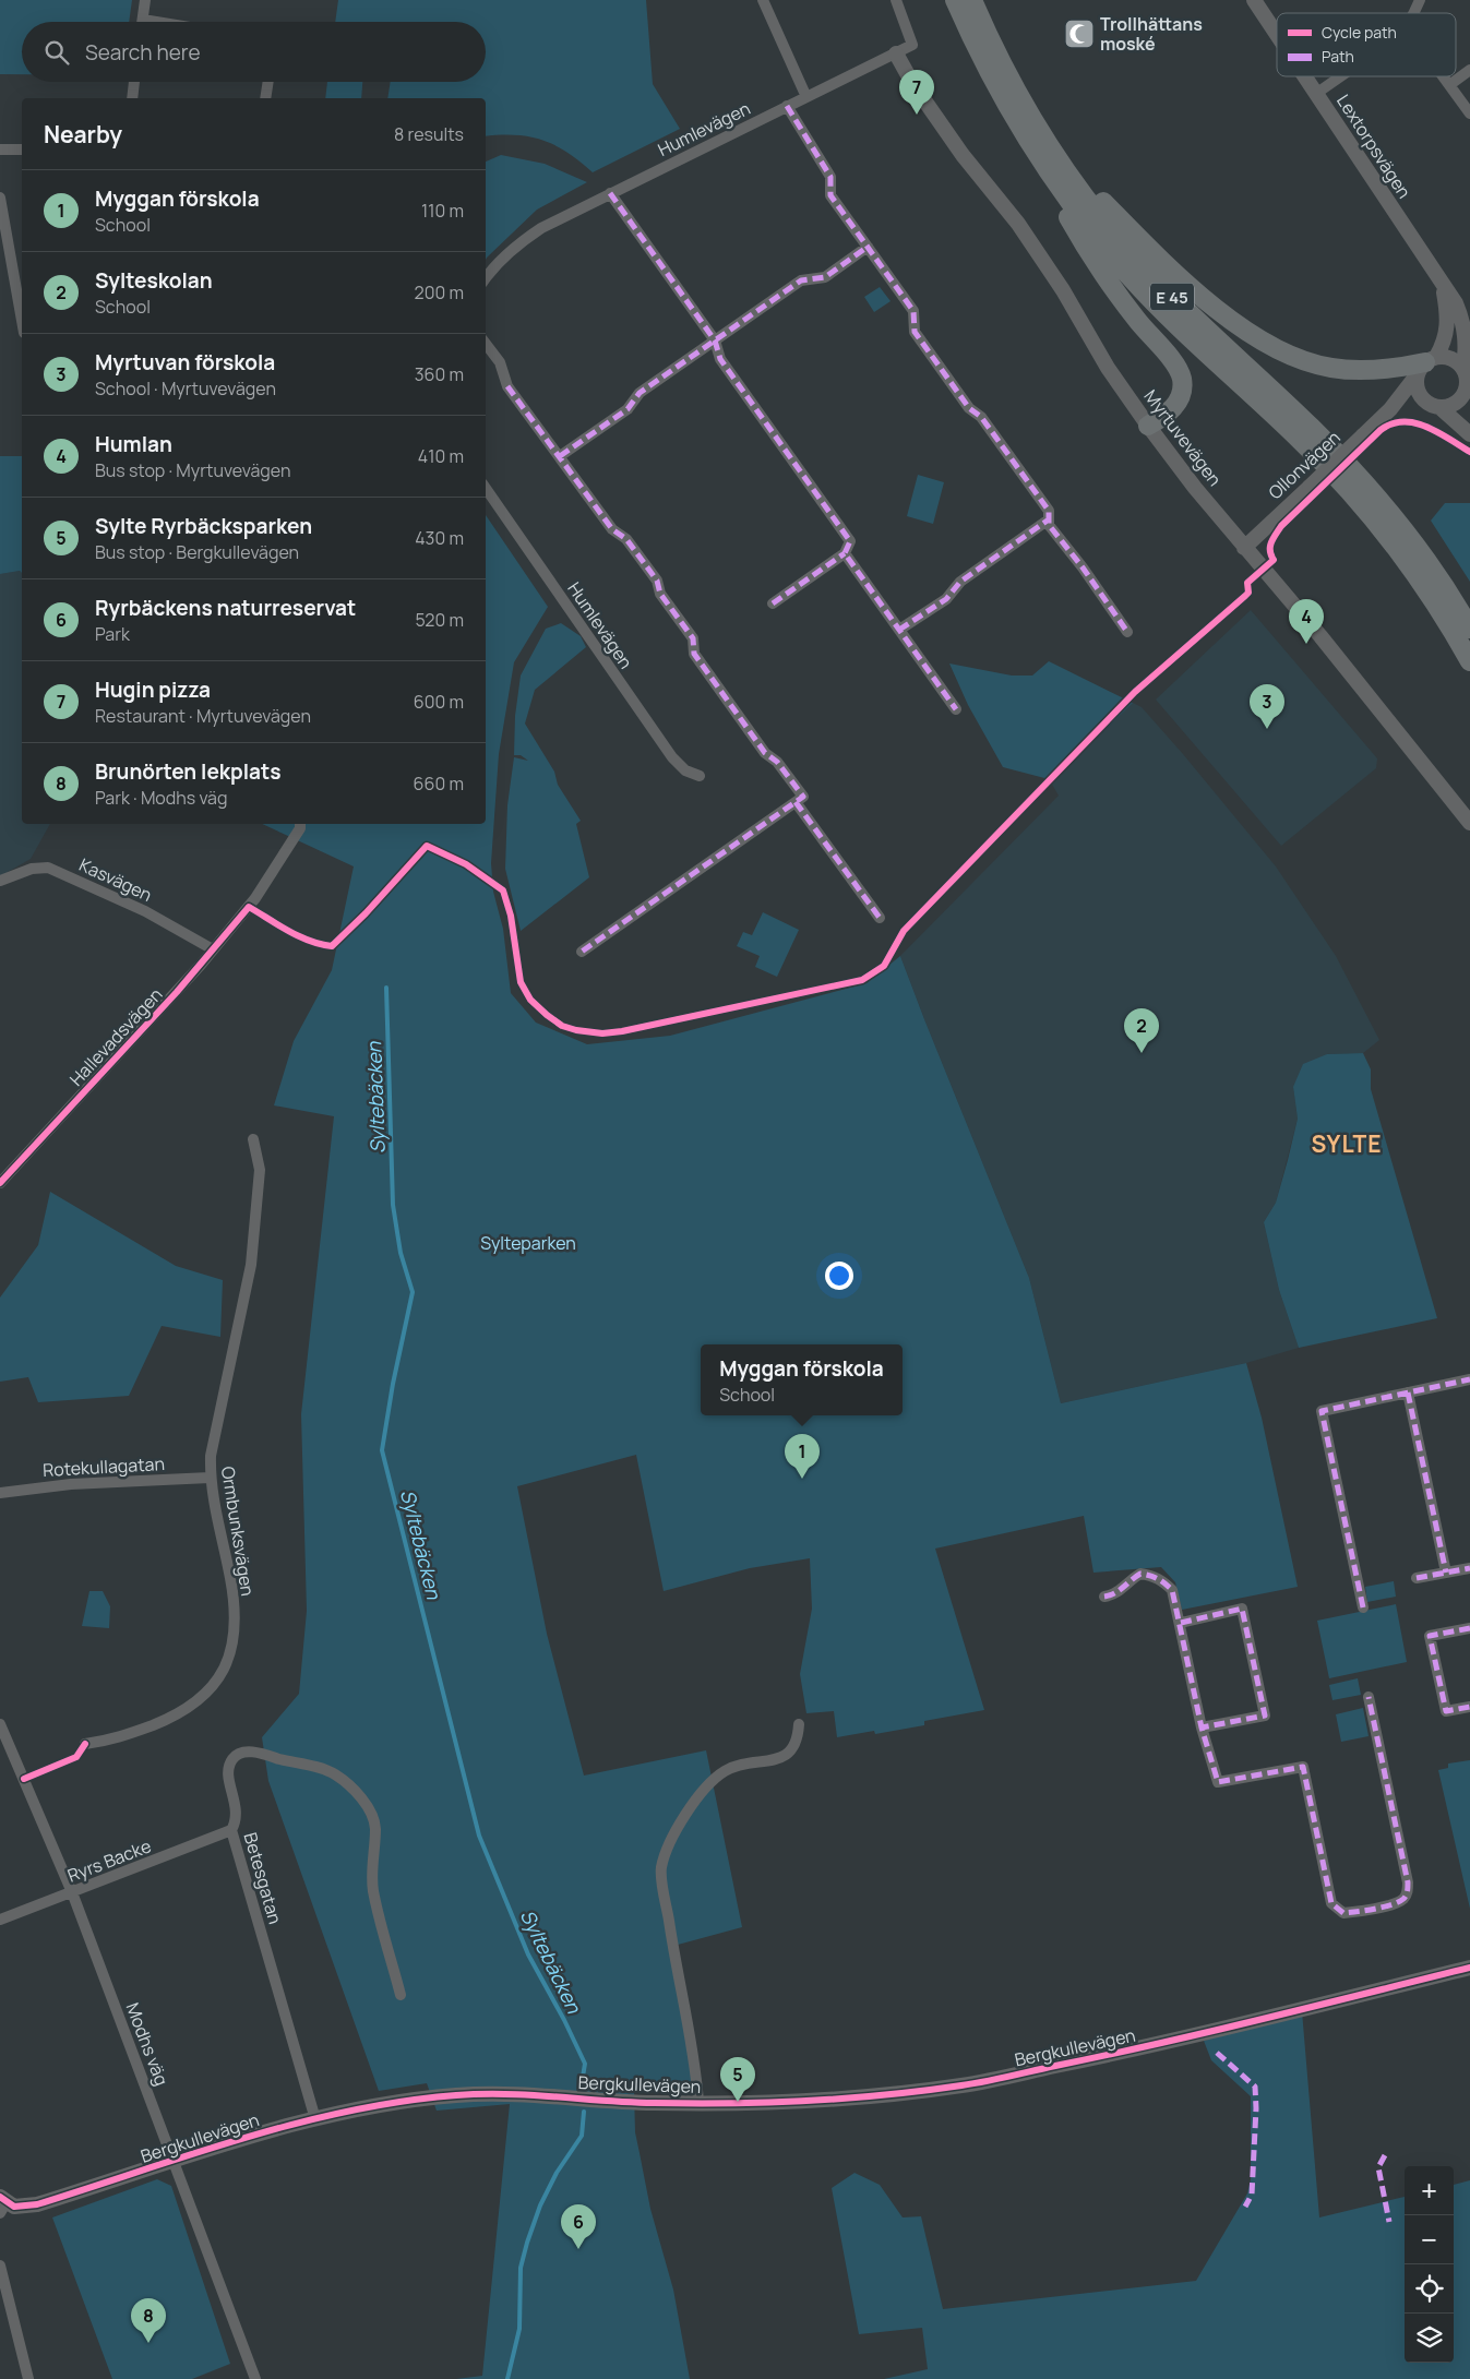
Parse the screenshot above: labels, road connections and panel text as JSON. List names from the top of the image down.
{
  "streets": {
    "highway": ["E 45"],
    "street": [
      "Humlevägen",
      "Lextorpsvägen",
      "Myrtuvevägen",
      "Ollonvägen",
      "Kasvägen",
      "Hallevadsvägen",
      "Rotekullagatan",
      "Ormbunksvägen",
      "Ryrs Backe",
      "Betesgatan",
      "Modhs väg",
      "Bergkullevägen"
    ]
  },
  "crossings": [
    ["Humlevägen", "Myrtuvevägen"],
    ["Lextorpsvägen", "Ollonvägen"],
    ["Myrtuvevägen", "Ollonvägen"],
    ["Kasvägen", "Hallevadsvägen"],
    ["Rotekullagatan", "Ormbunksvägen"],
    ["Ryrs Backe", "Betesgatan"],
    ["Ryrs Backe", "Modhs väg"],
    ["Betesgatan", "Bergkullevägen"],
    ["Modhs väg", "Bergkullevägen"]
  ],
  "districts": ["SYLTE"],
  "water": ["Syltebäcken"],
  "parks": ["Sylteparken"],
  "places": {
    "mosque": ["Trollhättans moské"]
  },
  "legend": ["Cycle path", "Path"],
  "page": {
    "search": "Search here",
    "pins": [
      "7",
      "4",
      "3",
      "2",
      "1",
      "5",
      "6",
      "8"
    ],
    "heading": ["Nearby", "8 results"],
    "list": [
      {
        "mark": "1",
        "name": "Myggan förskola",
        "note": "School",
        "value": "110 m"
      },
      {
        "mark": "2",
        "name": "Sylteskolan",
        "note": "School",
        "value": "200 m"
      },
      {
        "mark": "3",
        "name": "Myrtuvan förskola",
        "note": "School · Myrtuvevägen",
        "value": "360 m"
      },
      {
        "mark": "4",
        "name": "Humlan",
        "note": "Bus stop · Myrtuvevägen",
        "value": "410 m"
      },
      {
        "mark": "5",
        "name": "Sylte Ryrbäcksparken",
        "note": "Bus stop · Bergkullevägen",
        "value": "430 m"
      },
      {
        "mark": "6",
        "name": "Ryrbäckens naturreservat",
        "note": "Park",
        "value": "520 m"
      },
      {
        "mark": "7",
        "name": "Hugin pizza",
        "note": "Restaurant · Myrtuvevägen",
        "value": "600 m"
      },
      {
        "mark": "8",
        "name": "Brunörten lekplats",
        "note": "Park · Modhs väg",
        "value": "660 m"
      }
    ],
    "popup": ["Myggan förskola", "School"],
    "map_buttons": ["+", "−"]
  }
}
